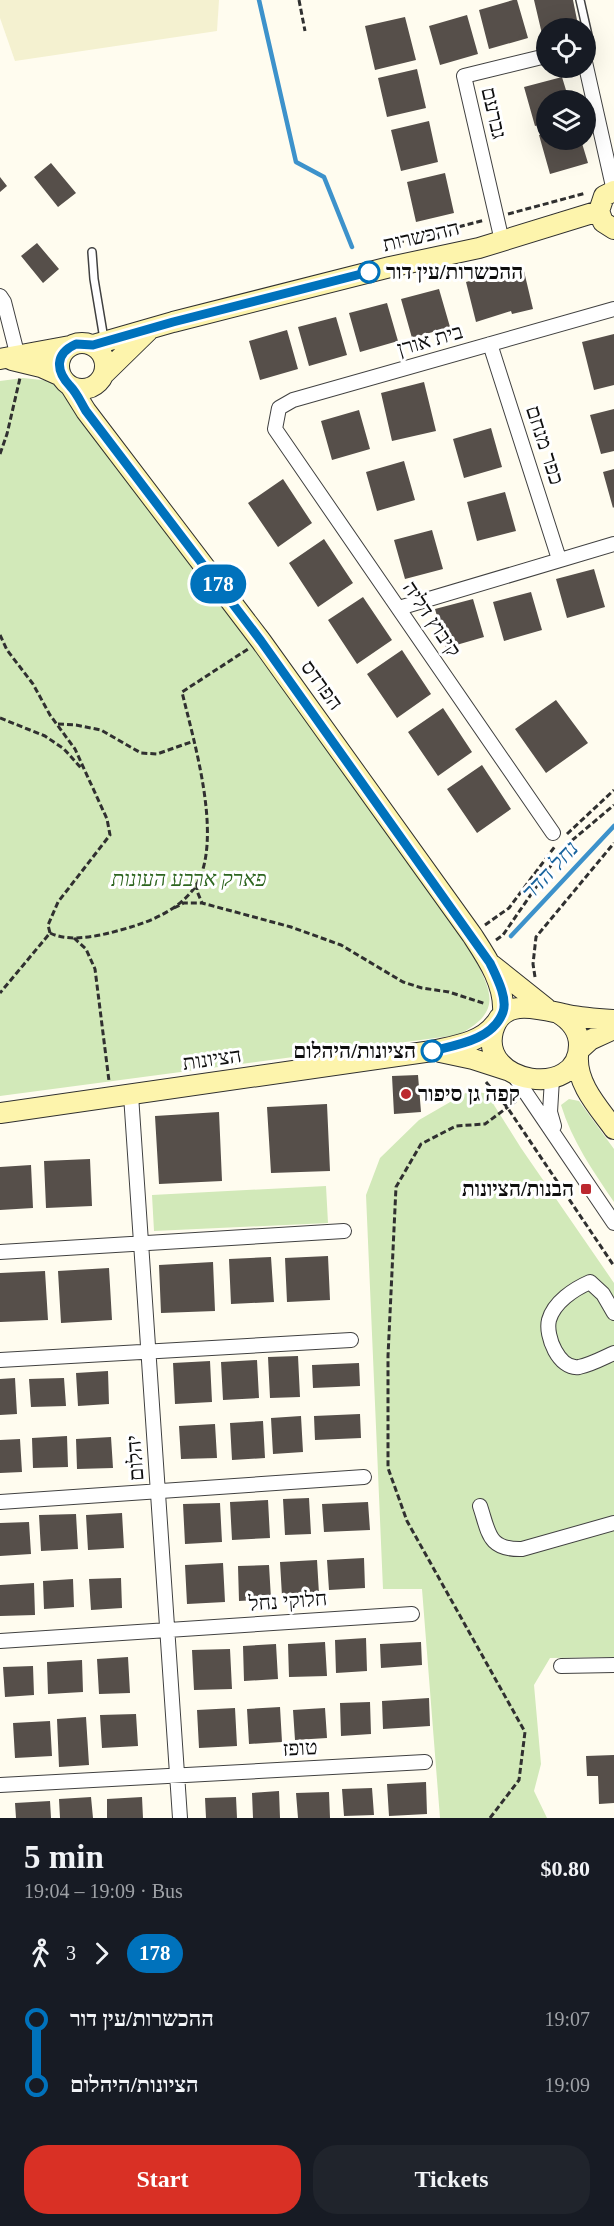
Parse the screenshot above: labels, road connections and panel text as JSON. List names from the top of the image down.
{
  "streets": {
    "street": [
      "גברעם",
      "ההכשרות",
      "בית אורן",
      "כפר מנחם",
      "קיבוץ דליה",
      "הפרדס",
      "הציונות",
      "יהלום",
      "חלוקי נחל",
      "טופז"
    ]
  },
  "crossings": [
    ["גברעם", "ההכשרות"],
    ["ההכשרות", "הפרדס"],
    ["בית אורן", "כפר מנחם"],
    ["בית אורן", "קיבוץ דליה"],
    ["הפרדס", "הציונות"],
    ["הציונות", "יהלום"],
    ["יהלום", "חלוקי נחל"],
    ["יהלום", "טופז"]
  ],
  "water": ["נחל הדר"],
  "parks": ["פארק ארבע העונות"],
  "places": {
    "other": ["ההכשרות/עין דור", "הציונות/היהלום", "קפה גן סיפור"],
    "transit": ["הבנות/הציונות"]
  },
  "lines": ["bus line 178"],
  "page": {
    "on_map": "178",
    "heading": ["5 min", "19:04 – 19:09 · Bus", "$0.80"],
    "legs": ["3", "178"],
    "list": [
      {
        "name": "ההכשרות/עין דור",
        "value": "19:07"
      },
      {
        "name": "הציונות/היהלום",
        "value": "19:09"
      }
    ],
    "buttons": ["Start", "Tickets"]
  }
}
